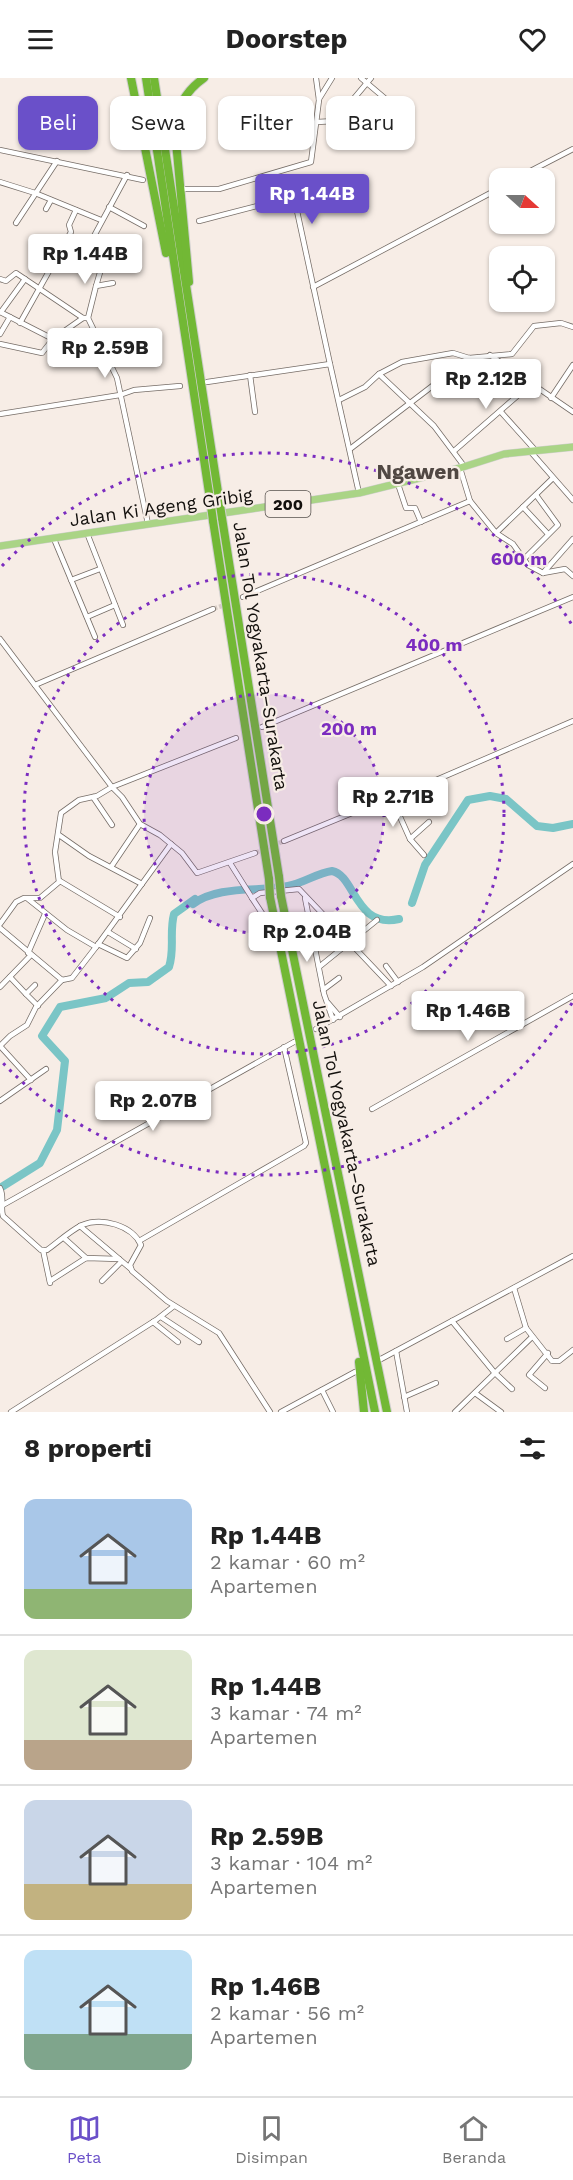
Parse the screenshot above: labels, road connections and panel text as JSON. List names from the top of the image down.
{
  "streets": {
    "highway": ["Jalan Tol Yogyakarta–Surakarta"],
    "main road": ["200", "Jalan Ki Ageng Gribig"]
  },
  "districts": ["Ngawen"],
  "north": "right",
  "page": {
    "header": "Doorstep",
    "chip": [
      "Beli",
      "Sewa",
      "Filter",
      "Baru"
    ],
    "price": [
      "Rp 1.44B",
      "Rp 1.44B",
      "Rp 2.59B",
      "Rp 2.12B",
      "Rp 2.71B",
      "Rp 2.04B",
      "Rp 1.46B",
      "Rp 2.07B"
    ],
    "heading": "8 properti",
    "list": [
      {
        "name": "Rp 1.44B",
        "note": "2 kamar · 60 m² · Apartemen"
      },
      {
        "name": "Rp 1.44B",
        "note": "3 kamar · 74 m² · Apartemen"
      },
      {
        "name": "Rp 2.59B",
        "note": "3 kamar · 104 m² · Apartemen"
      },
      {
        "name": "Rp 1.46B",
        "note": "2 kamar · 56 m² · Apartemen"
      }
    ],
    "tabs": ["Peta", "Disimpan", "Beranda"]
  },
  "rings": ["600 m", "400 m", "200 m"]
}
